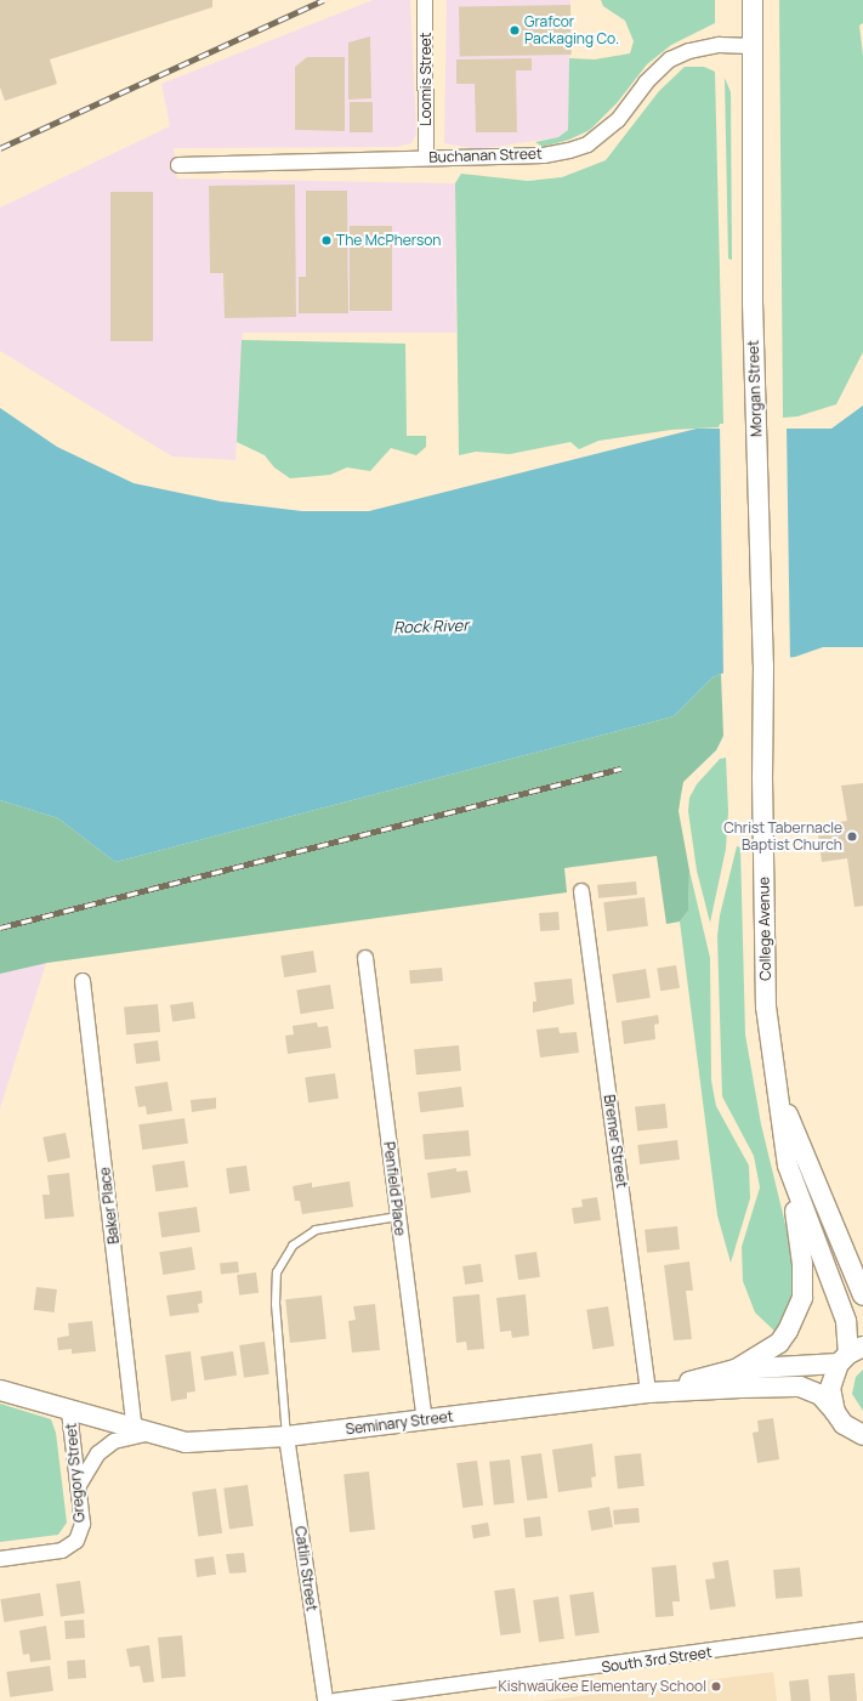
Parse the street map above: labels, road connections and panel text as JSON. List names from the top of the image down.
{
  "streets": {
    "main road": ["Morgan Street", "College Avenue", "Seminary Street"],
    "street": [
      "Loomis Street",
      "Buchanan Street",
      "Bremer Street",
      "Penfield Place",
      "Baker Place",
      "Gregory Street",
      "Catlin Street",
      "South 3rd Street"
    ]
  },
  "crossings": [
    ["Loomis Street", "Buchanan Street"],
    ["Buchanan Street", "Morgan Street"],
    ["Morgan Street", "College Avenue"],
    ["College Avenue", "Seminary Street"],
    ["Bremer Street", "Seminary Street"],
    ["Penfield Place", "Seminary Street"],
    ["Baker Place", "Seminary Street"],
    ["Seminary Street", "Gregory Street"],
    ["Seminary Street", "Catlin Street"]
  ],
  "water": ["Rock River"],
  "places": [
    "Grafcor Packaging Co.",
    "The McPherson",
    "Christ Tabernacle Baptist Church",
    "Kishwaukee Elementary School"
  ]
}
